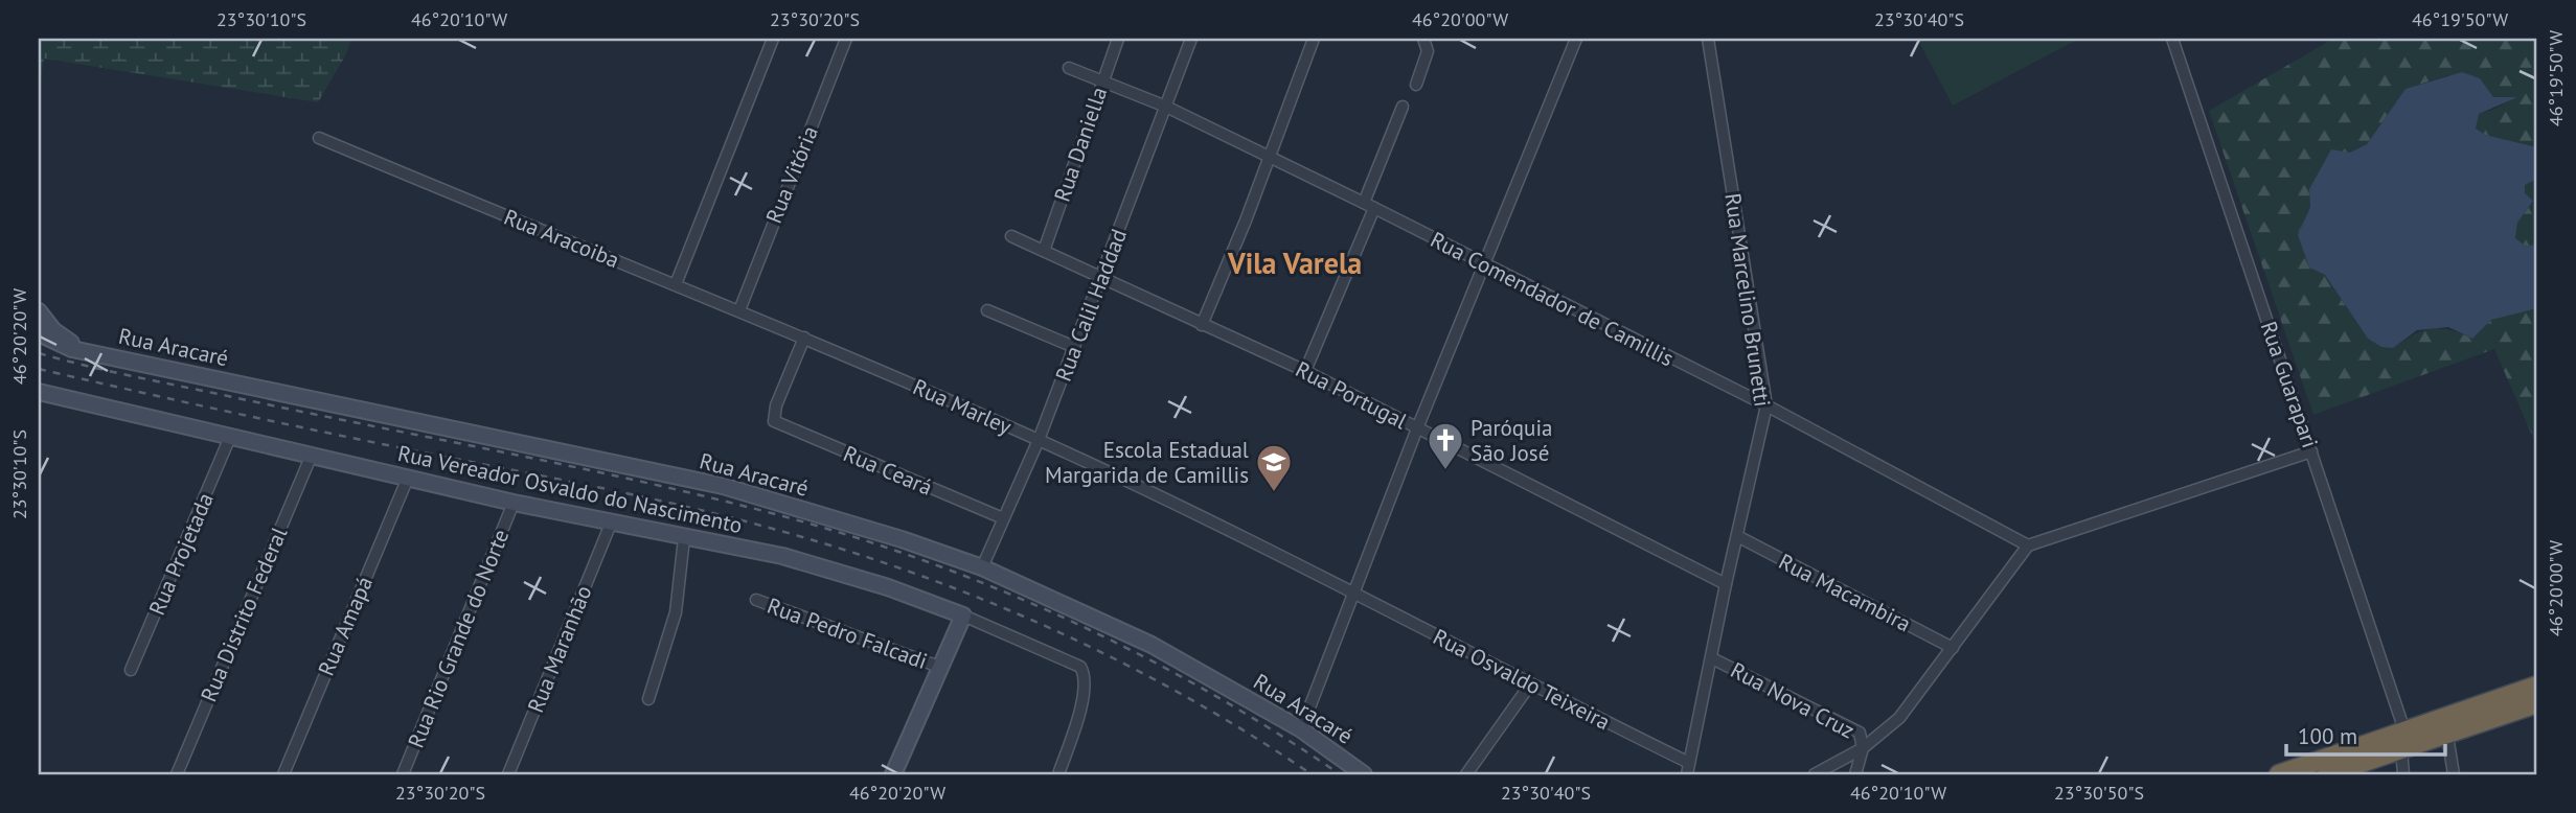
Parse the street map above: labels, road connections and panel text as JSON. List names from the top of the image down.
{
  "streets": {
    "main road": ["Rua Aracaré", "Rua Vereador Osvaldo do Nascimento"],
    "street": [
      "Rua Daniella",
      "Rua Vitória",
      "Rua Aracoiba",
      "Rua Comendador de Camillis",
      "Rua Marcelino Brunetti",
      "Rua Calil Haddad",
      "Rua Guarapari",
      "Rua Portugal",
      "Rua Marley",
      "Rua Ceará",
      "Rua Projetada",
      "Rua Macambira",
      "Rua Distrito Federal",
      "Rua Amapá",
      "Rua Pedro Falcadi",
      "Rua Rio Grande do Norte",
      "Rua Maranhão",
      "Rua Osvaldo Teixeira",
      "Rua Nova Cruz"
    ]
  },
  "crossings": [
    ["Rua Daniella", "Rua Comendador de Camillis"],
    ["Rua Daniella", "Rua Portugal"],
    ["Rua Vitória", "Rua Aracoiba"],
    ["Rua Aracoiba", "Rua Marley"],
    ["Rua Aracoiba", "Rua Ceará"],
    ["Rua Comendador de Camillis", "Rua Marcelino Brunetti"],
    ["Rua Comendador de Camillis", "Rua Calil Haddad"],
    ["Rua Marcelino Brunetti", "Rua Portugal"],
    ["Rua Marcelino Brunetti", "Rua Macambira"],
    ["Rua Marcelino Brunetti", "Rua Osvaldo Teixeira"],
    ["Rua Marcelino Brunetti", "Rua Nova Cruz"],
    ["Rua Calil Haddad", "Rua Aracaré"],
    ["Rua Calil Haddad", "Rua Portugal"],
    ["Rua Calil Haddad", "Rua Marley"],
    ["Rua Calil Haddad", "Rua Ceará"],
    ["Rua Marley", "Rua Ceará"],
    ["Rua Marley", "Rua Osvaldo Teixeira"],
    ["Rua Vereador Osvaldo do Nascimento", "Rua Projetada"],
    ["Rua Vereador Osvaldo do Nascimento", "Rua Distrito Federal"],
    ["Rua Vereador Osvaldo do Nascimento", "Rua Amapá"],
    ["Rua Vereador Osvaldo do Nascimento", "Rua Rio Grande do Norte"],
    ["Rua Vereador Osvaldo do Nascimento", "Rua Maranhão"]
  ],
  "districts": ["Vila Varela"],
  "places": {
    "church": ["Paróquia São José"],
    "school or university": ["Escola Estadual Margarida de Camillis"]
  },
  "scale_bar": "100 m",
  "coordinates": [
    "23°30'10\"S",
    "46°20'10\"W",
    "23°30'20\"S",
    "46°20'00\"W",
    "23°30'40\"S",
    "46°19'50\"W",
    "46°20'20\"W",
    "23°30'50\"S"
  ]
}
